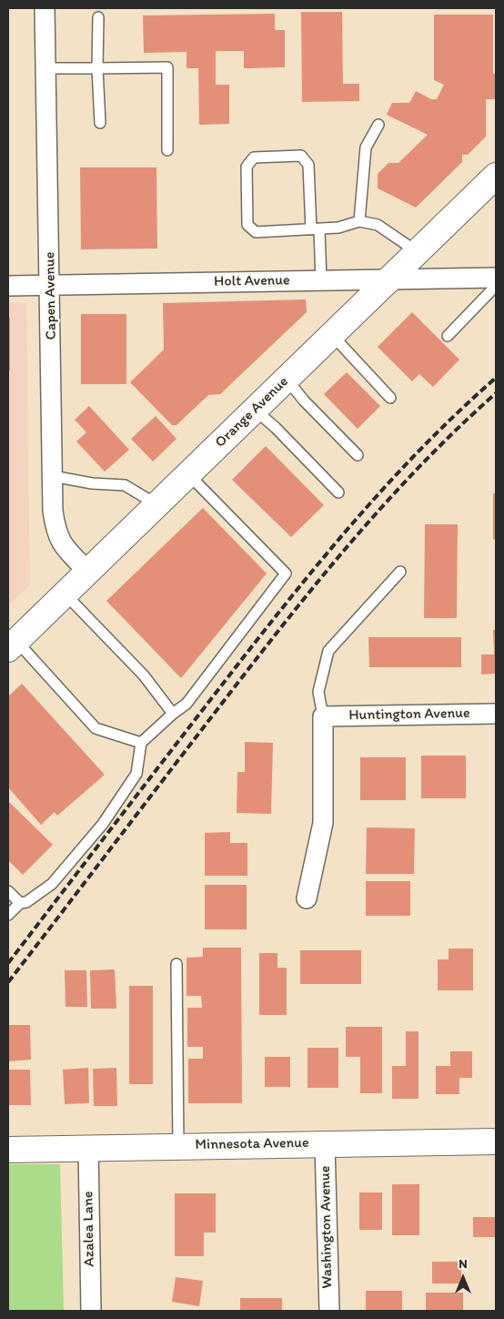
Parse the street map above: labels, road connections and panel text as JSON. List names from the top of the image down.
{
  "streets": {
    "main road": ["Orange Avenue", "Minnesota Avenue"],
    "street": [
      "Holt Avenue",
      "Capen Avenue",
      "Huntington Avenue",
      "Washington Avenue",
      "Azalea Lane"
    ]
  },
  "crossings": [
    ["Holt Avenue", "Capen Avenue"],
    ["Holt Avenue", "Orange Avenue"],
    ["Capen Avenue", "Orange Avenue"],
    ["Minnesota Avenue", "Washington Avenue"],
    ["Minnesota Avenue", "Azalea Lane"]
  ],
  "north": "top"
}
